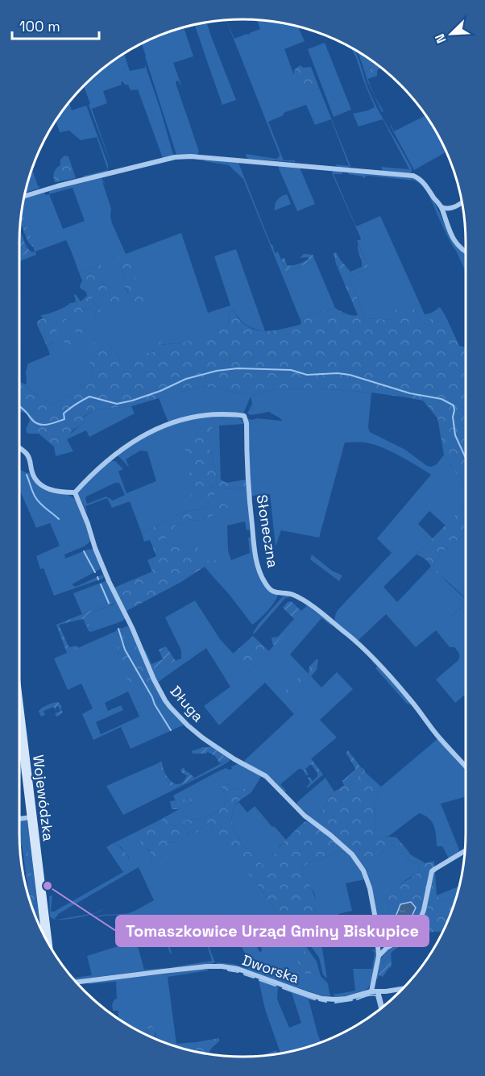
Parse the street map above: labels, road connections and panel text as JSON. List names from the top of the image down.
{
  "streets": {
    "main road": ["Wojewódzka"],
    "street": ["Słoneczna", "Długa", "Dworska"]
  },
  "crossings": [
    ["Słoneczna", "Długa"]
  ],
  "places": ["Tomaszkowice Urząd Gminy Biskupice"],
  "scale_bar": "100 m",
  "north": "bottom left"
}
